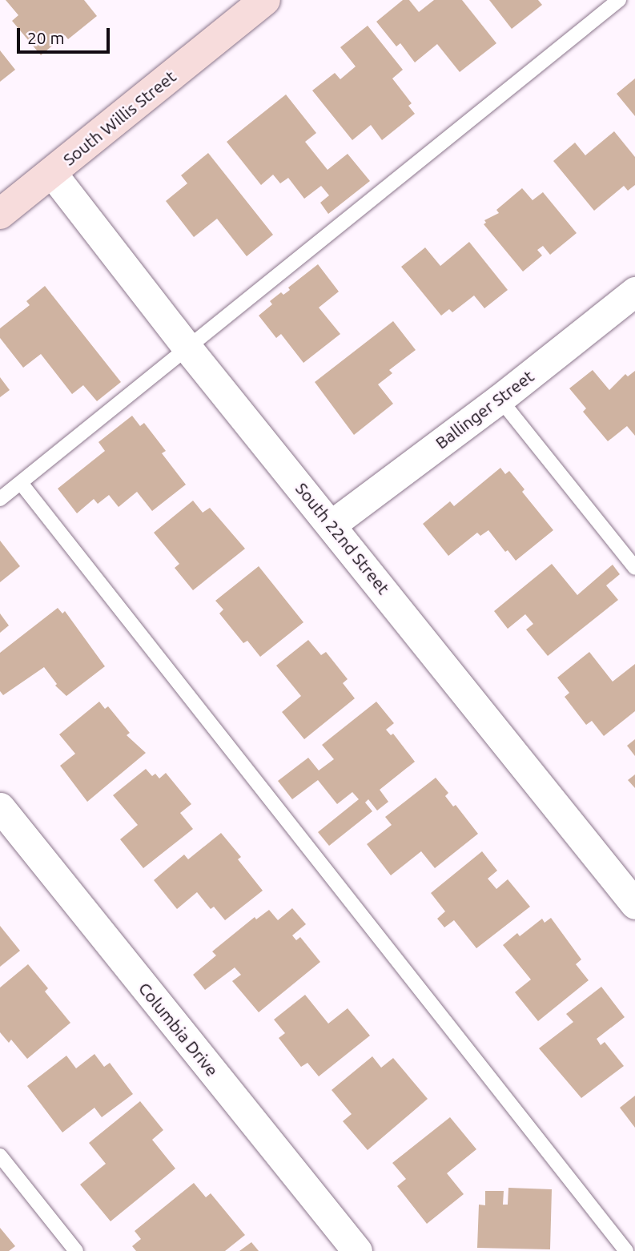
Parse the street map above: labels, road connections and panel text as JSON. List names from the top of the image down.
{
  "streets": {
    "street": [
      "South Willis Street",
      "Ballinger Street",
      "South 22nd Street",
      "Columbia Drive"
    ]
  },
  "crossings": [
    ["South Willis Street", "South 22nd Street"],
    ["Ballinger Street", "South 22nd Street"]
  ],
  "scale_bar": "20 m"
}
